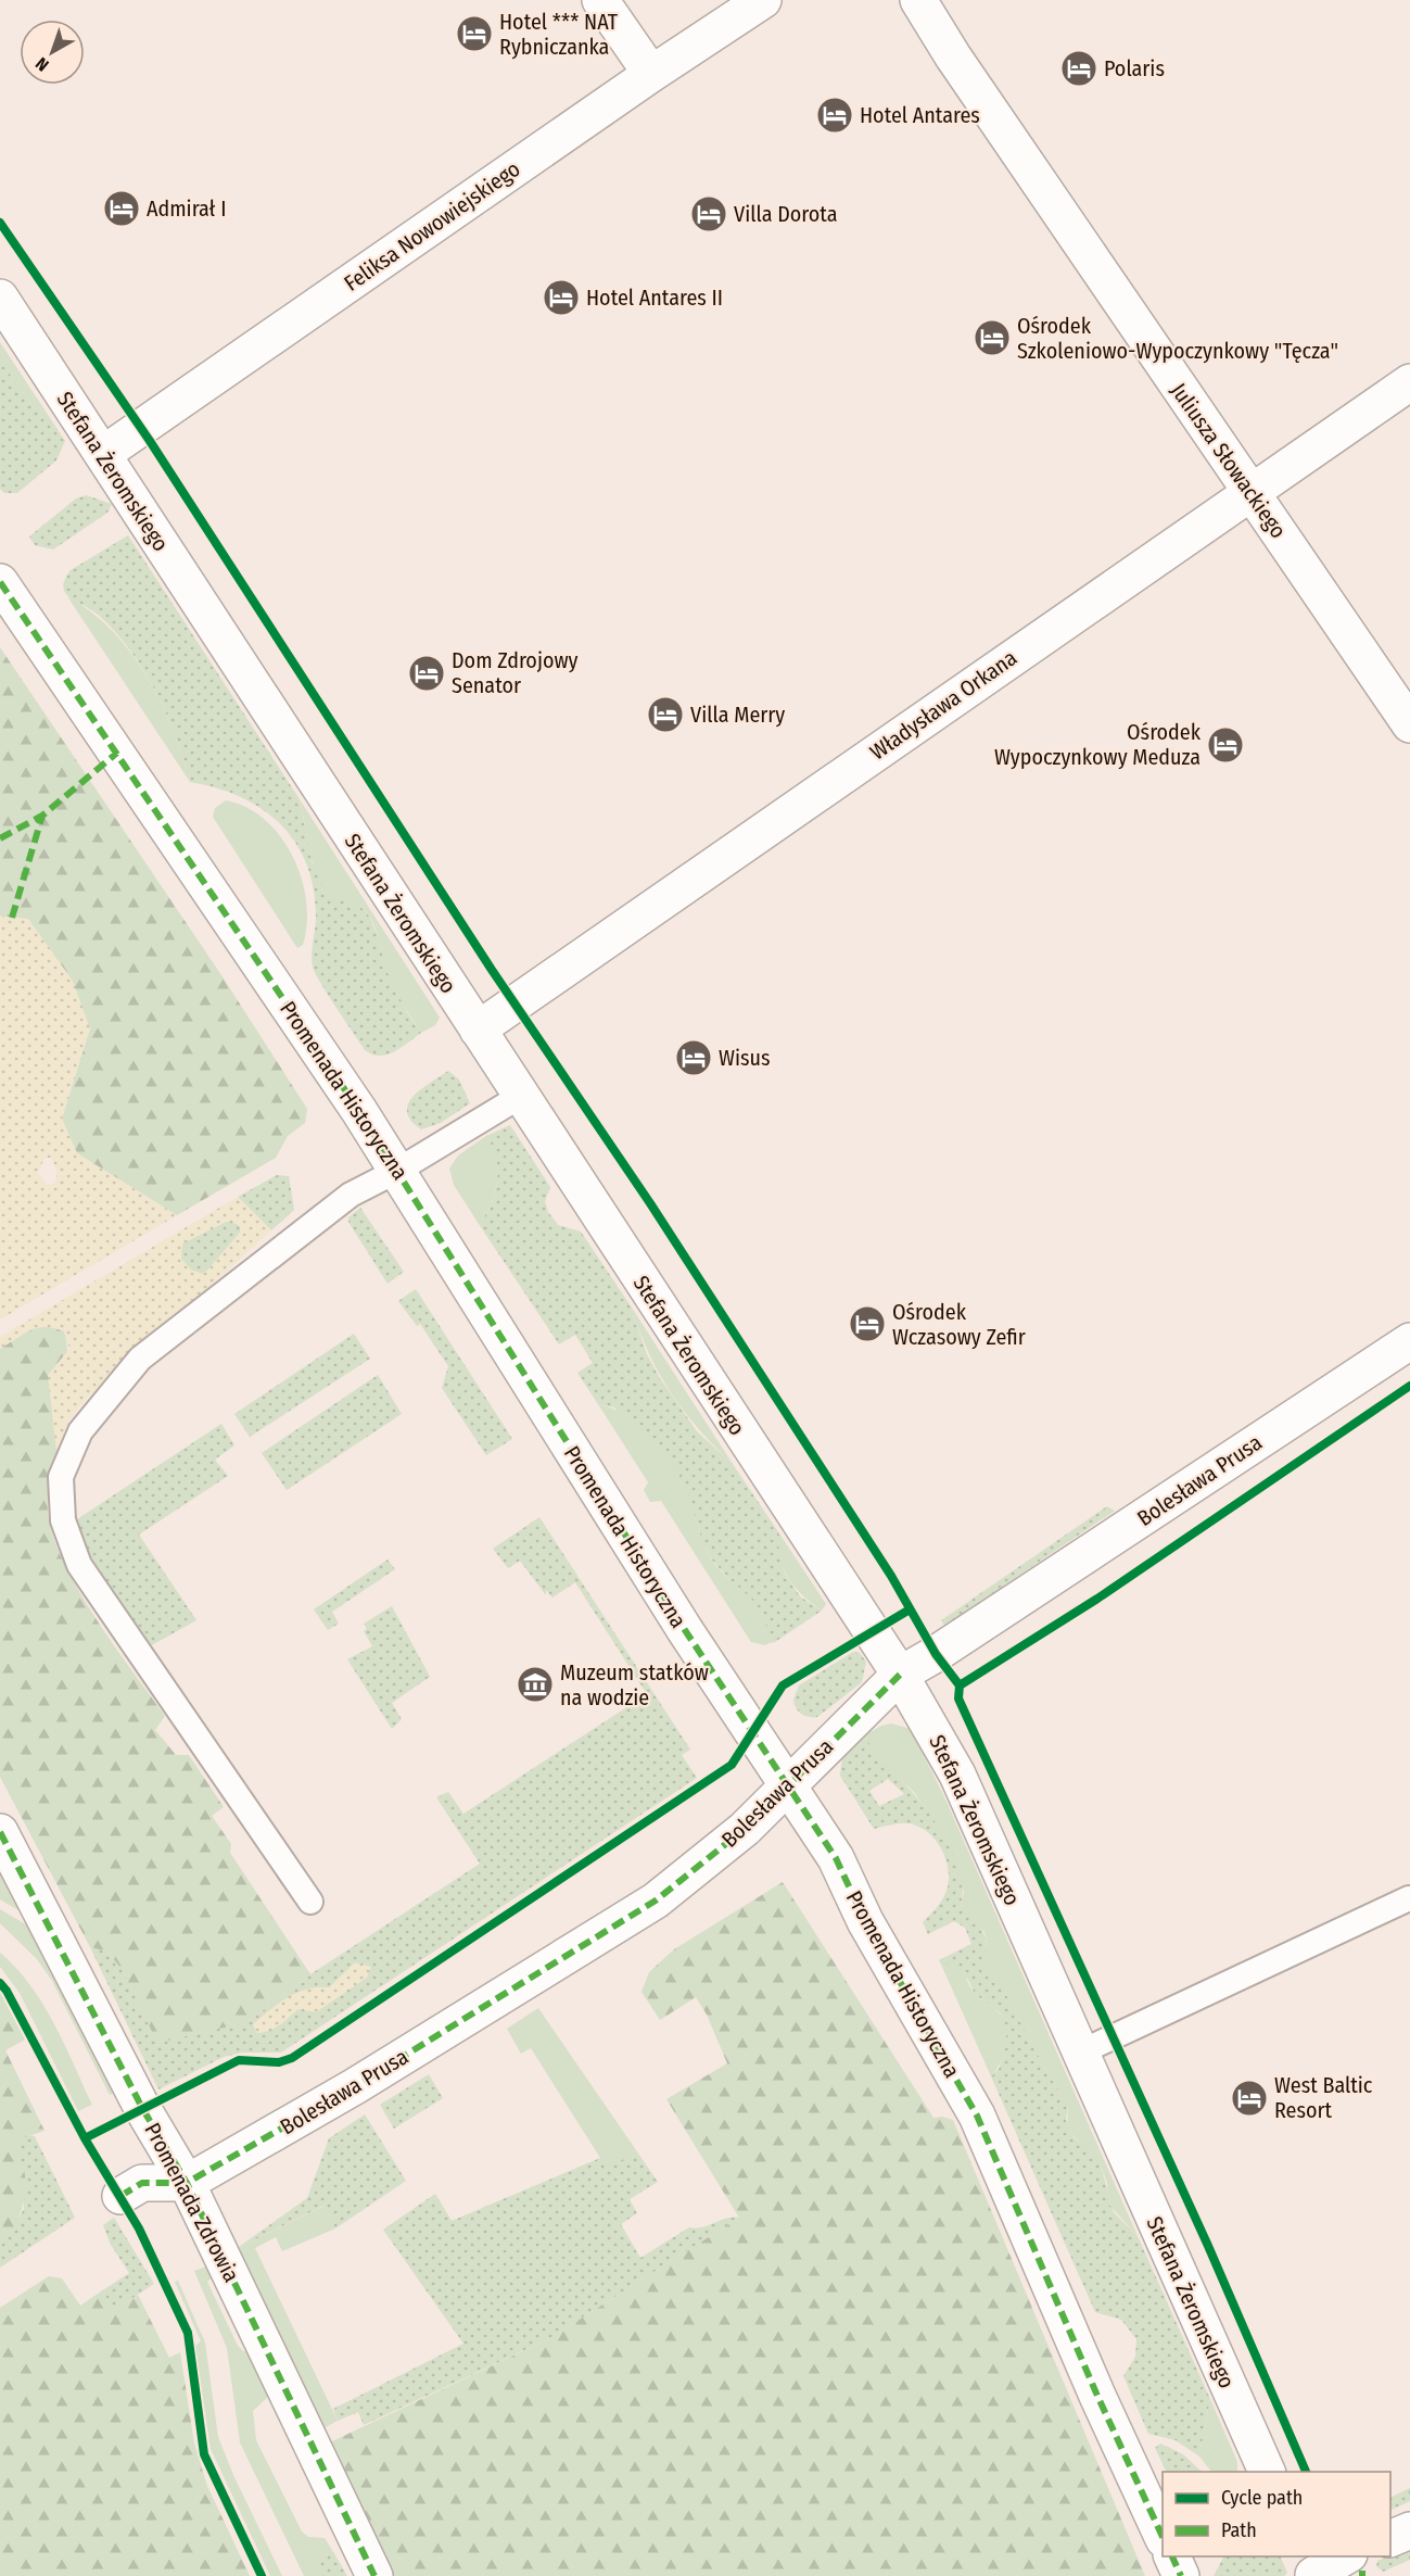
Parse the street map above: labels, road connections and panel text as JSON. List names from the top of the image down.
{
  "streets": {
    "street": [
      "Feliksa Nowowiejskiego",
      "Juliusza Słowackiego",
      "Stefana Żeromskiego",
      "Władysława Orkana",
      "Promenada Historyczna",
      "Bolesława Prusa",
      "Promenada Zdrowia"
    ]
  },
  "crossings": [
    ["Feliksa Nowowiejskiego", "Stefana Żeromskiego"],
    ["Juliusza Słowackiego", "Władysława Orkana"],
    ["Stefana Żeromskiego", "Władysława Orkana"],
    ["Stefana Żeromskiego", "Bolesława Prusa"],
    ["Promenada Historyczna", "Bolesława Prusa"],
    ["Bolesława Prusa", "Promenada Zdrowia"]
  ],
  "places": {
    "hotel": [
      "Hotel *** NAT Rybniczanka",
      "Polaris",
      "Hotel Antares",
      "Admirał I",
      "Villa Dorota",
      "Hotel Antares II",
      "Ośrodek Szkoleniowo-Wypoczynkowy \"Tęcza\"",
      "Dom Zdrojowy Senator",
      "Villa Merry",
      "Ośrodek Wypoczynkowy Meduza",
      "Wisus",
      "Ośrodek Wczasowy Zefir",
      "West Baltic Resort"
    ],
    "museum": ["Muzeum statków na wodzie"]
  },
  "legend": ["Cycle path", "Path"],
  "north": "bottom left"
}
